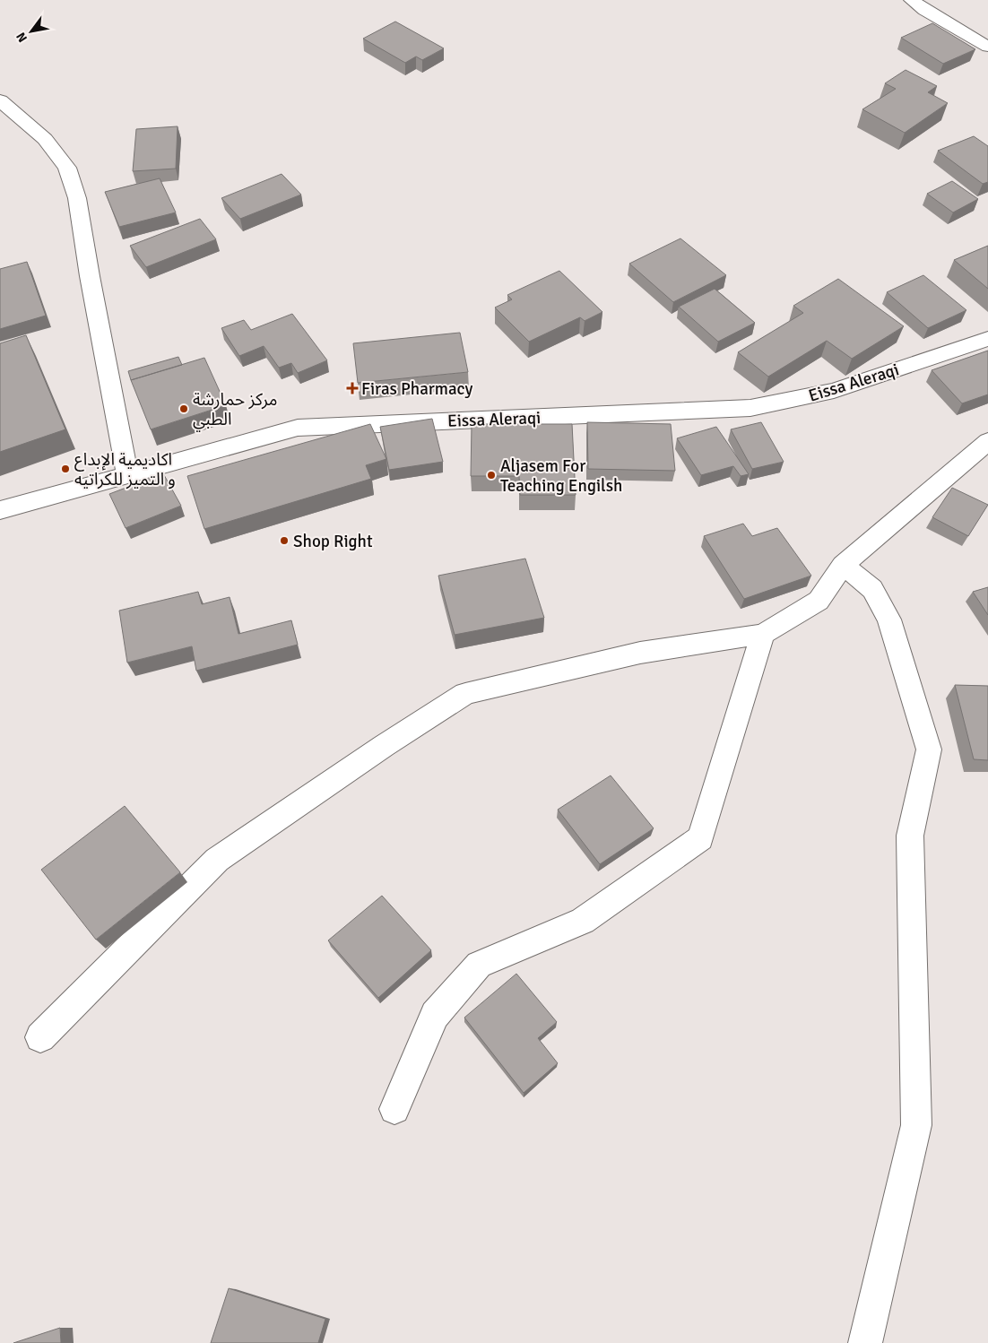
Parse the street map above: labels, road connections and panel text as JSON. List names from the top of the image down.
{
  "streets": {
    "street": ["Eissa Aleraqi"]
  },
  "places": {
    "health": ["Firas Pharmacy"],
    "other": [
      "مركز حمارشة الطبي",
      "اكاديمية الإبداع و التميز للكراتيه",
      "Aljasem For Teaching Engilsh",
      "Shop Right"
    ]
  },
  "north": "bottom left"
}
